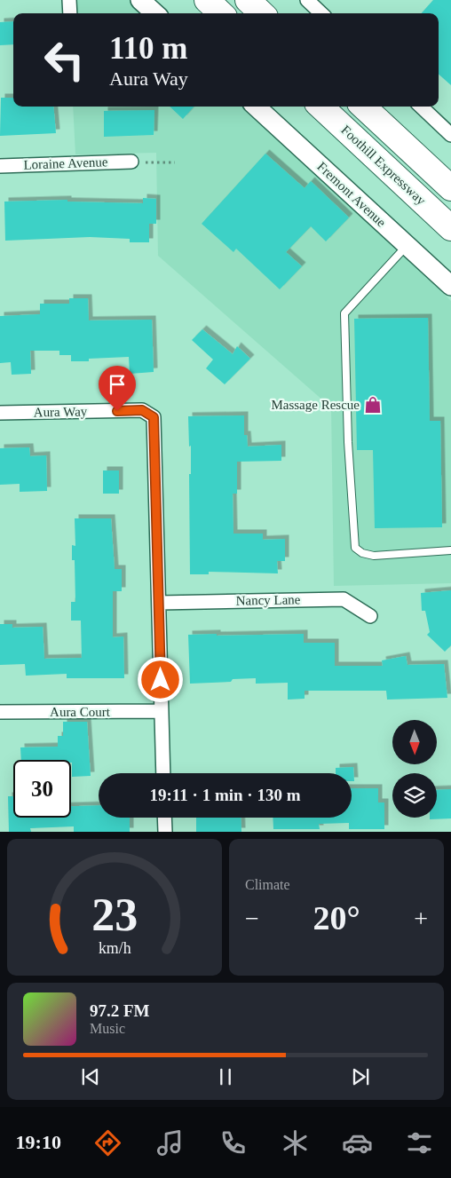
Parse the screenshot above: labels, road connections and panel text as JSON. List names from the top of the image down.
{
  "streets": {
    "highway": ["Foothill Expressway"],
    "street": [
      "Loraine Avenue",
      "Fremont Avenue",
      "Aura Way",
      "Nancy Lane",
      "Aura Court"
    ]
  },
  "crossings": [
    ["Aura Way", "Nancy Lane"],
    ["Aura Way", "Aura Court"]
  ],
  "places": {
    "shop": ["Massage Rescue"]
  },
  "north": "bottom",
  "page": {
    "turn": ["110 m", "Aura Way"],
    "limit": "30",
    "trip": "19:11 · 1 min · 130 m",
    "tile": "Climate",
    "heat": ["−", "20°", "+"],
    "song": ["97.2 FM", "Music"],
    "tabs": "19:10",
    "gauge": ["23", "km/h"]
  }
}
